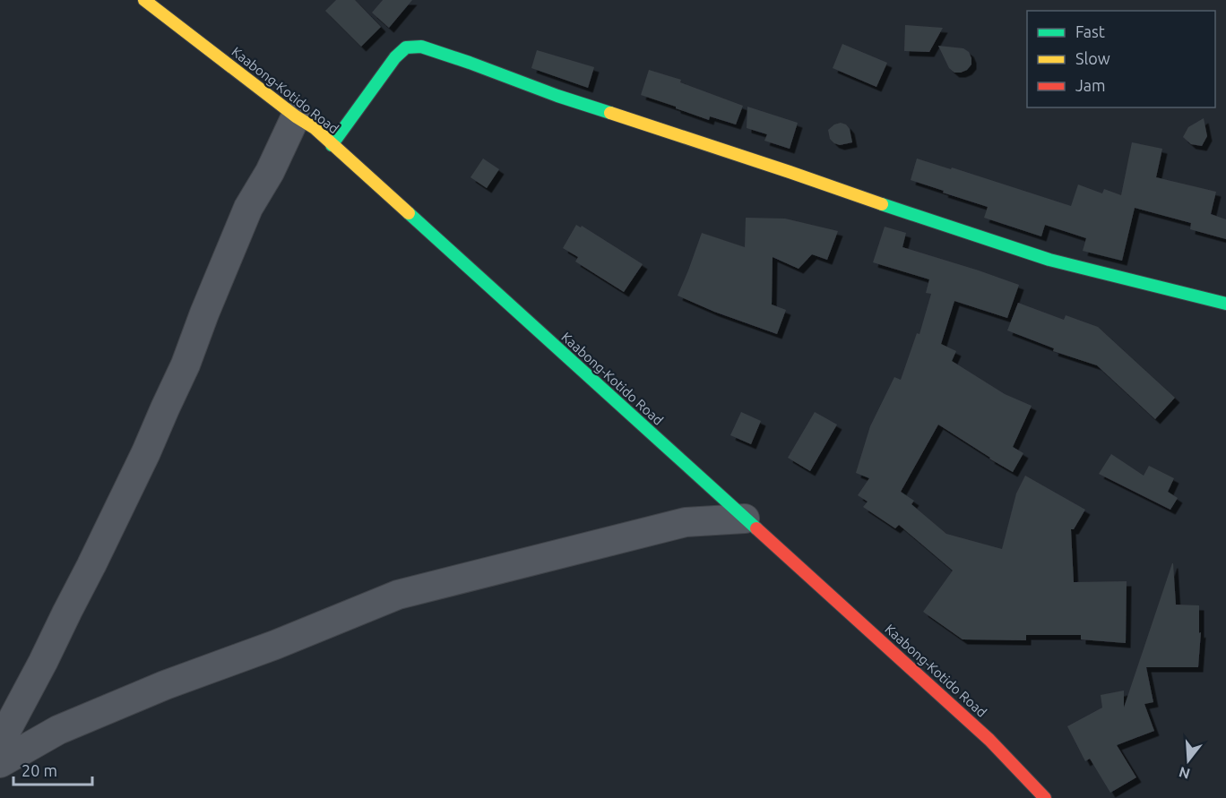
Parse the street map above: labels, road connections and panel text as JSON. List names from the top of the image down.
{
  "streets": {
    "main road": ["Kaabong-Kotido Road"]
  },
  "legend": ["Fast", "Slow", "Jam"],
  "scale_bar": "20 m",
  "north": "bottom"
}
